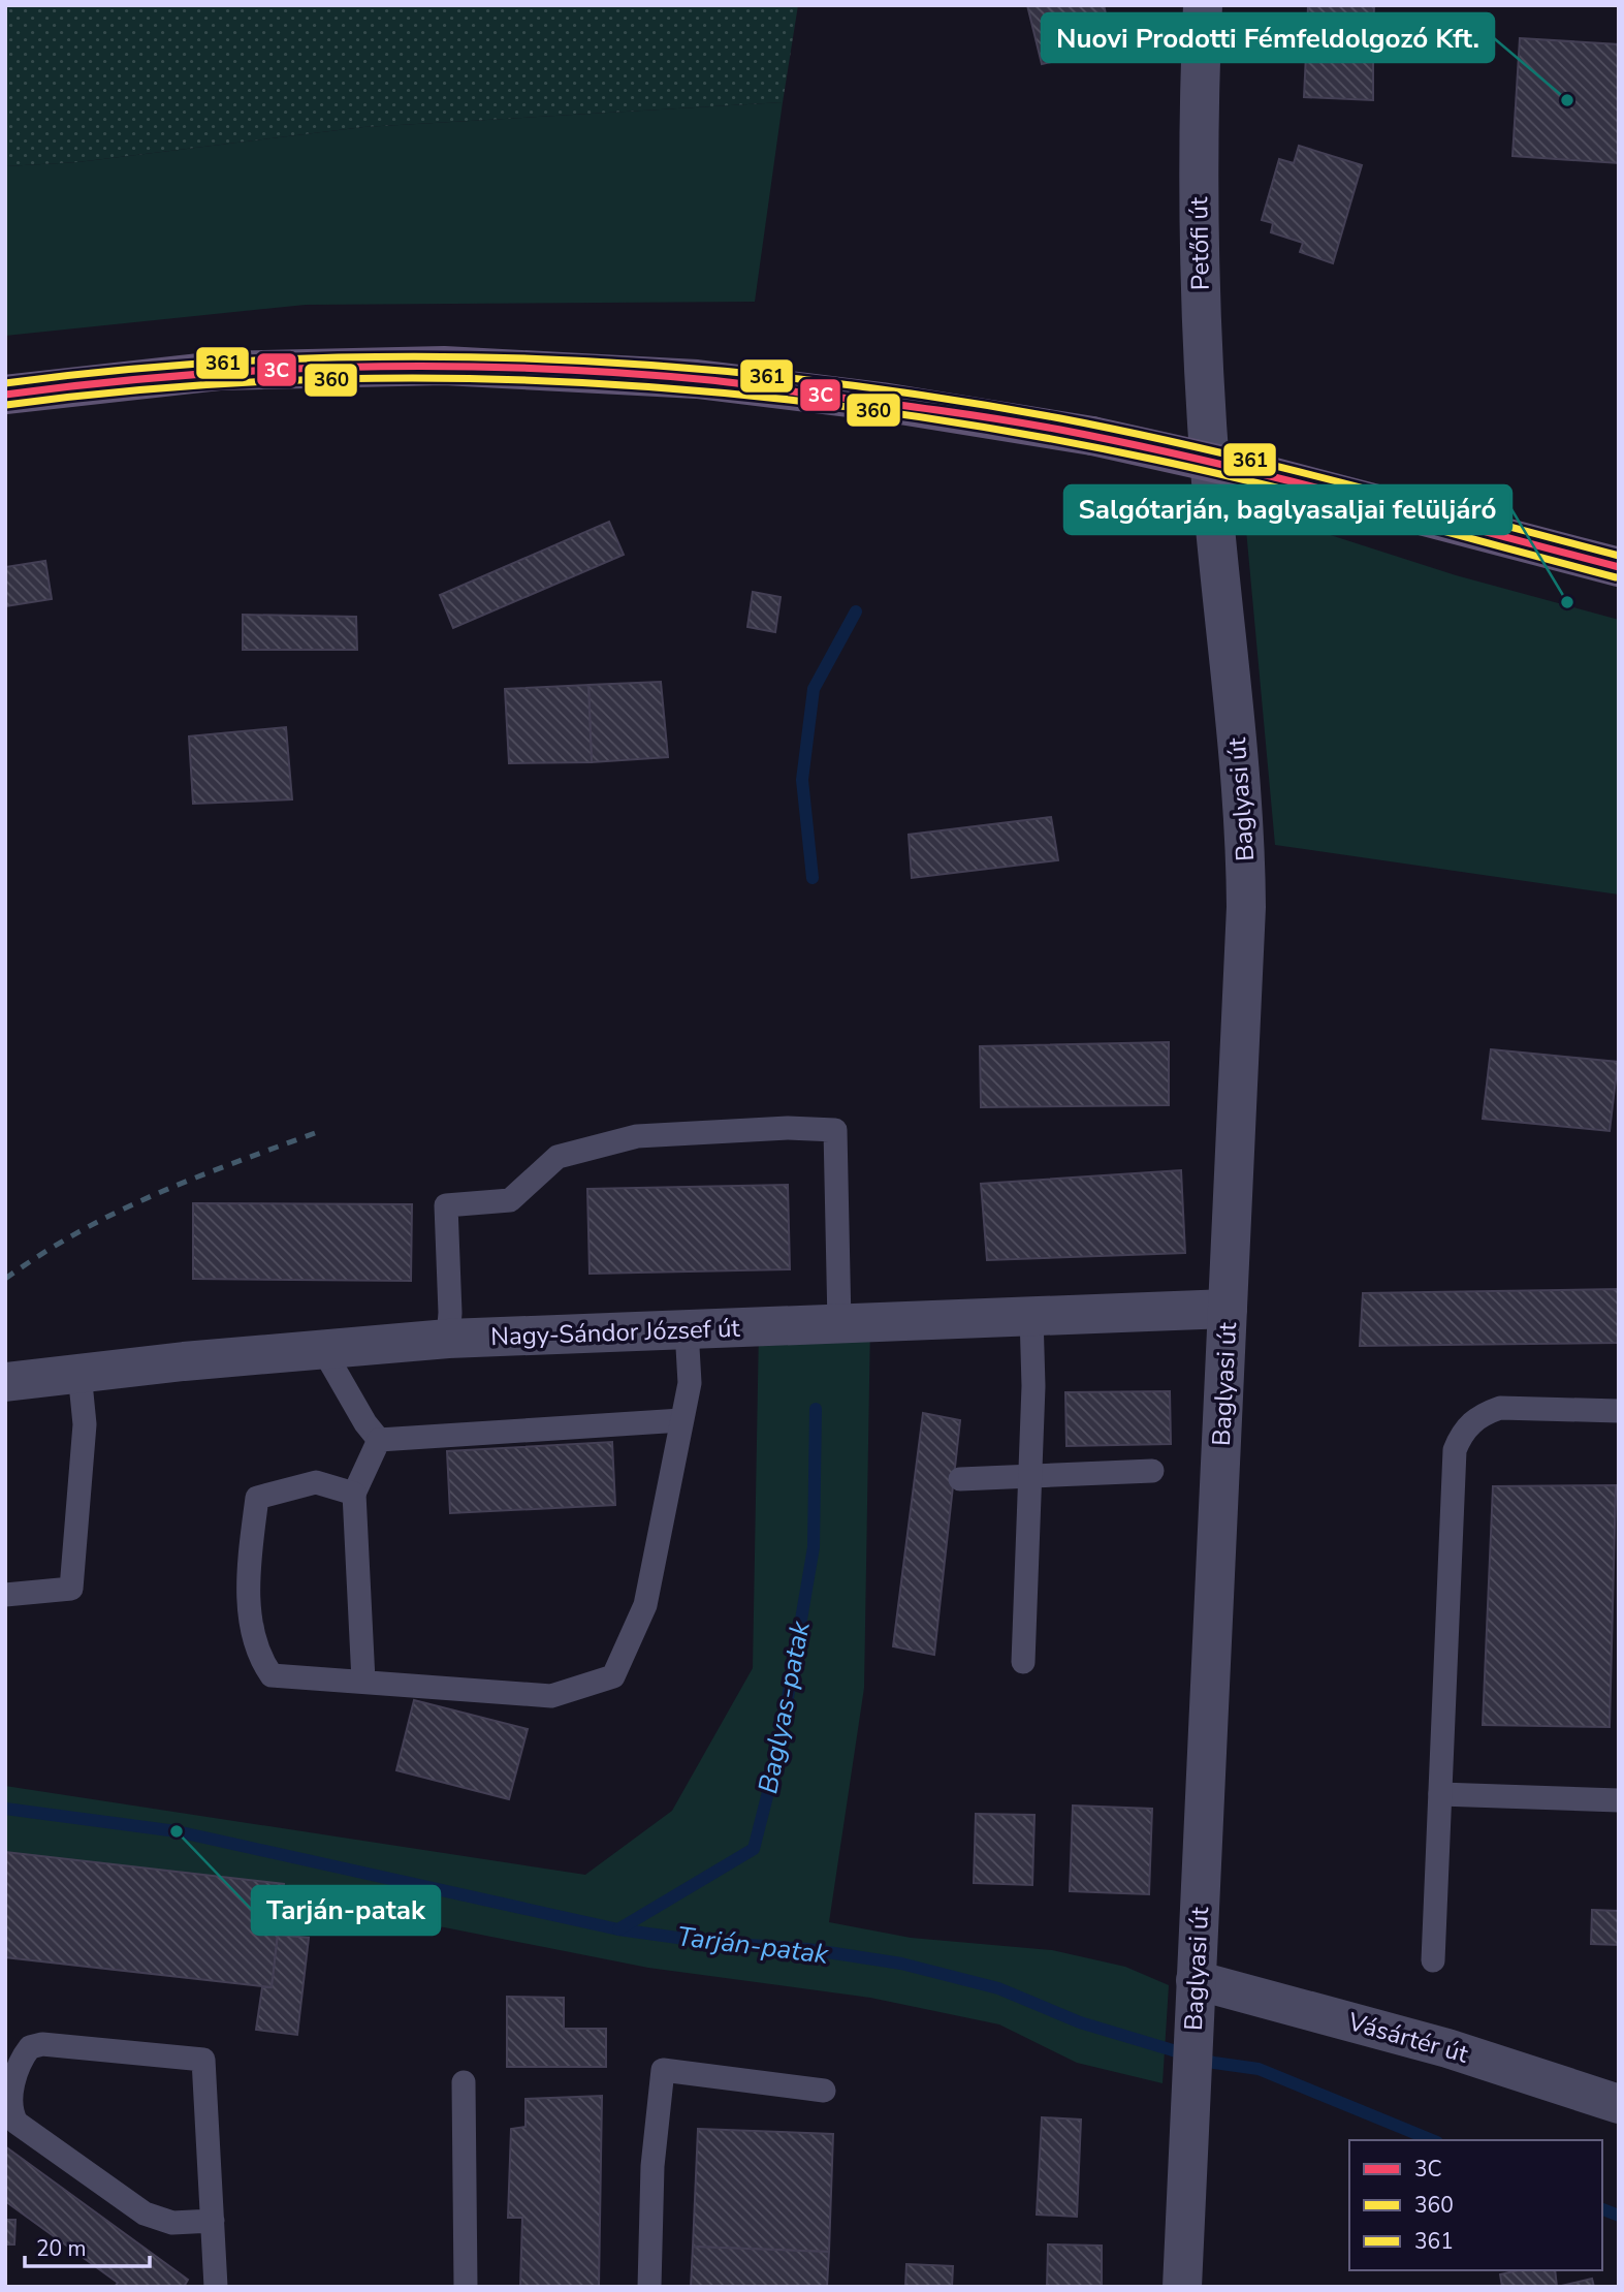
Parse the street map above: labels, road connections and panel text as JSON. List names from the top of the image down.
{
  "streets": {
    "street": [
      "Petőfi út",
      "Baglyasi út",
      "Nagy-Sándor József út",
      "Vásártér út"
    ]
  },
  "crossings": [
    ["Petőfi út", "Baglyasi út"],
    ["Baglyasi út", "Nagy-Sándor József út"],
    ["Baglyasi út", "Vásártér út"]
  ],
  "water": ["Baglyas-patak", "Tarján-patak"],
  "places": ["Nuovi Prodotti Fémfeldolgozó Kft.", "Salgótarján, baglyasaljai felüljáró", "Tarján-patak"],
  "lines": ["transit line 361", "transit line 3C", "transit line 360"],
  "legend": ["3C", "360", "361"],
  "scale_bar": "20 m"
}
